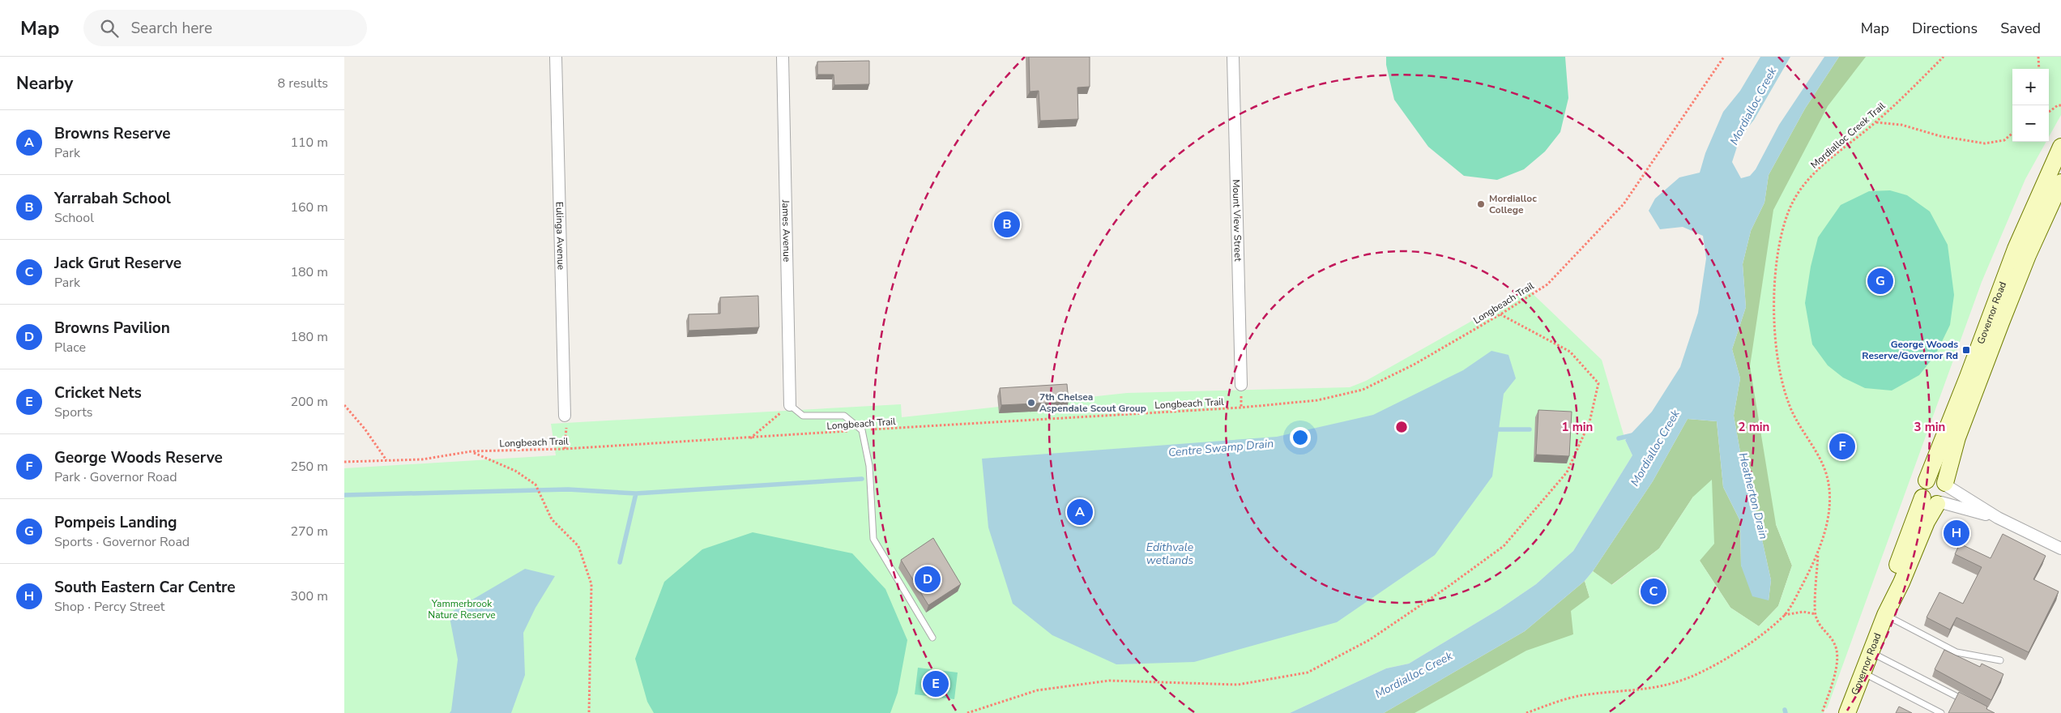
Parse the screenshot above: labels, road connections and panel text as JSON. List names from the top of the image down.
{
  "streets": {
    "street": [
      "Mount View Street",
      "James Avenue",
      "Eulinga Avenue",
      "Governor Road"
    ],
    "path": ["Mordialloc Creek Trail", "Longbeach Trail"]
  },
  "water": [
    "Mordialloc Creek",
    "Centre Swamp Drain",
    "Heatherton Drain",
    "Edithvale wetlands"
  ],
  "parks": ["Yammerbrook Nature Reserve"],
  "places": {
    "other": ["Mordialloc College", "7th Chelsea Aspendale Scout Group"],
    "transit": ["George Woods Reserve/Governor Rd"]
  },
  "page": {
    "header": "Map",
    "search": "Search here",
    "nav": ["Map", "Directions", "Saved"],
    "heading": ["Nearby", "8 results"],
    "map_buttons": ["+", "−"],
    "list": [
      {
        "mark": "A",
        "name": "Browns Reserve",
        "note": "Park",
        "value": "110 m"
      },
      {
        "mark": "B",
        "name": "Yarrabah School",
        "note": "School",
        "value": "160 m"
      },
      {
        "mark": "C",
        "name": "Jack Grut Reserve",
        "note": "Park",
        "value": "180 m"
      },
      {
        "mark": "D",
        "name": "Browns Pavilion",
        "note": "Place",
        "value": "180 m"
      },
      {
        "mark": "E",
        "name": "Cricket Nets",
        "note": "Sports",
        "value": "200 m"
      },
      {
        "mark": "F",
        "name": "George Woods Reserve",
        "note": "Park · Governor Road",
        "value": "250 m"
      },
      {
        "mark": "G",
        "name": "Pompeis Landing",
        "note": "Sports · Governor Road",
        "value": "270 m"
      },
      {
        "mark": "H",
        "name": "South Eastern Car Centre",
        "note": "Shop · Percy Street",
        "value": "300 m"
      }
    ],
    "pins": [
      "B",
      "G",
      "F",
      "A",
      "H",
      "D",
      "C",
      "E"
    ]
  },
  "rings": ["1 min", "2 min", "3 min"]
}
